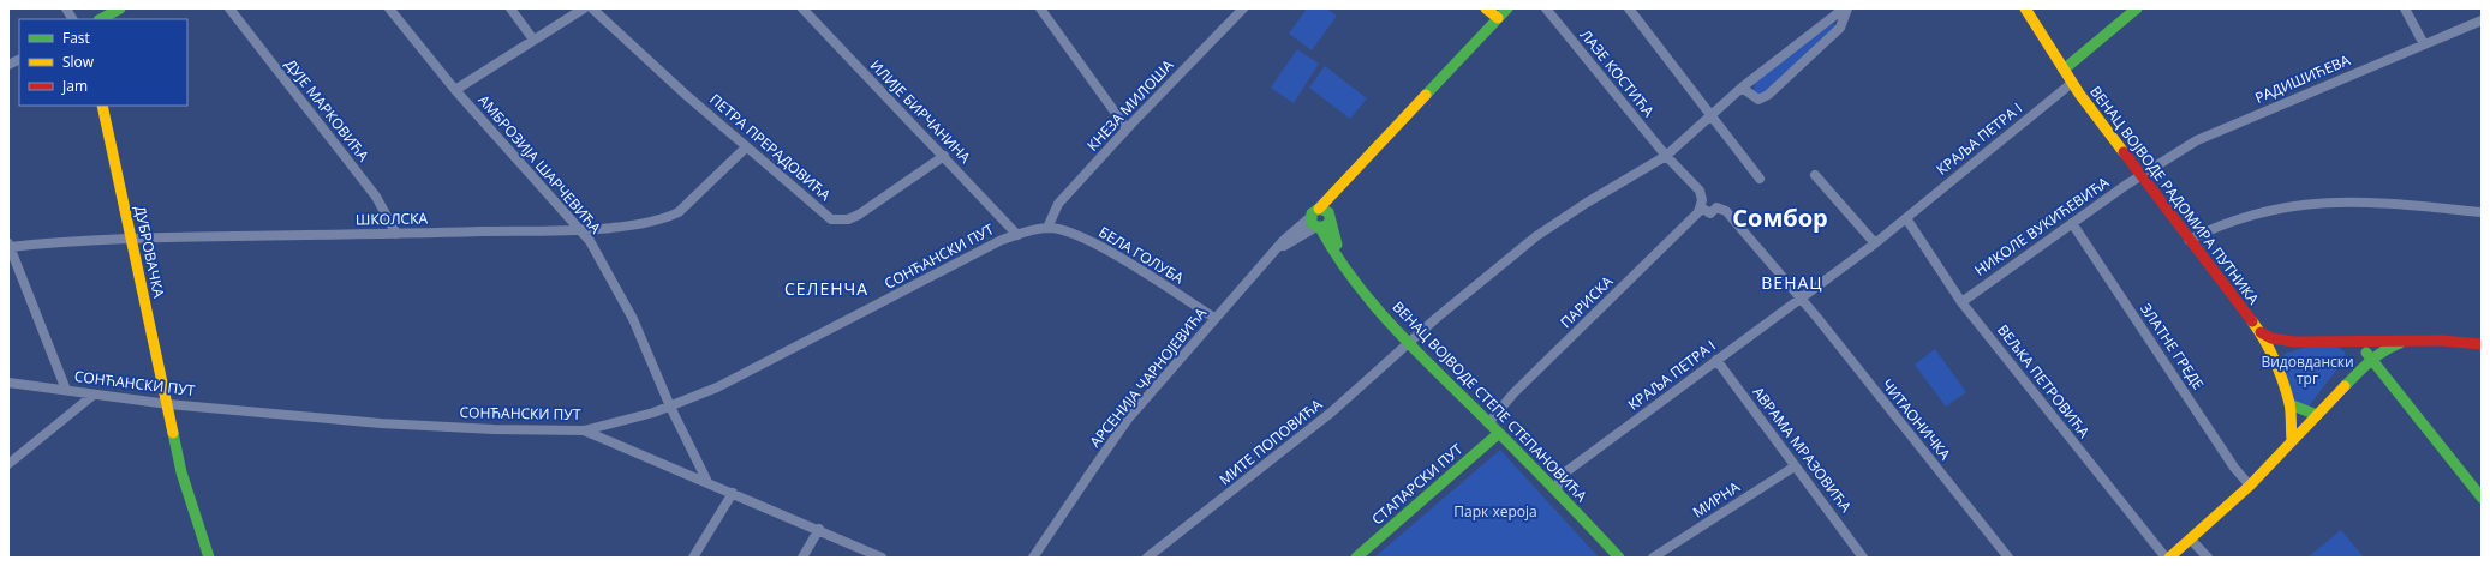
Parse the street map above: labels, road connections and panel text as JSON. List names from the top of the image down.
{
  "streets": {
    "main road": [
      "ВЕНАЦ ВОЈВОДЕ РАДОМИРА ПУТНИКА",
      "ДУБРОВАЧКА",
      "ВЕНАЦ ВОЈВОДЕ СТЕПЕ СТЕПАНОВИЋА",
      "СТАПАРСКИ ПУТ"
    ],
    "street": [
      "ЛАЗЕ КОСТИЋА",
      "РАДИШИЋЕВА",
      "КНЕЗА МИЛОША",
      "ДУЈЕ МАРКОВИЋА",
      "ИЛИЈЕ БИРЧАНИНА",
      "КРАЉА ПЕТРА I",
      "ПЕТРА ПРЕРАДОВИЋА",
      "АМБРОЗИЈА ШАРЧЕВИЋА",
      "ШКОЛСКА",
      "НИКОЛЕ ВУКИЋЕВИЋА",
      "БЕЛА ГОЛУБА",
      "СОНЋАНСКИ ПУТ",
      "ПАРИСКА",
      "ЗЛАТНЕ ГРЕДЕ",
      "АРСЕНИЈА ЧАРНОЈЕВИЋА",
      "ВЕЉКА ПЕТРОВИЋА",
      "ЧИТАОНИЧКА",
      "МИТЕ ПОПОВИЋА",
      "АВРАМА МРАЗОВИЋА",
      "МИРНА"
    ]
  },
  "crossings": [
    ["ЛАЗЕ КОСТИЋА", "ПАРИСКА"],
    ["ЛАЗЕ КОСТИЋА", "МИТЕ ПОПОВИЋА"],
    ["РАДИШИЋЕВА", "ВЕНАЦ ВОЈВОДЕ РАДОМИРА ПУТНИКА"],
    ["РАДИШИЋЕВА", "НИКОЛЕ ВУКИЋЕВИЋА"],
    ["КНЕЗА МИЛОША", "БЕЛА ГОЛУБА"],
    ["КНЕЗА МИЛОША", "СОНЋАНСКИ ПУТ"],
    ["ДУЈЕ МАРКОВИЋА", "ШКОЛСКА"],
    ["ИЛИЈЕ БИРЧАНИНА", "ПЕТРА ПРЕРАДОВИЋА"],
    ["ИЛИЈЕ БИРЧАНИНА", "СОНЋАНСКИ ПУТ"],
    ["КРАЉА ПЕТРА I", "ВЕНАЦ ВОЈВОДЕ РАДОМИРА ПУТНИКА"],
    ["КРАЉА ПЕТРА I", "ВЕЉКА ПЕТРОВИЋА"],
    ["КРАЉА ПЕТРА I", "ЧИТАОНИЧКА"],
    ["КРАЉА ПЕТРА I", "АВРАМА МРАЗОВИЋА"],
    ["ПЕТРА ПРЕРАДОВИЋА", "ШКОЛСКА"],
    ["АМБРОЗИЈА ШАРЧЕВИЋА", "ШКОЛСКА"],
    ["АМБРОЗИЈА ШАРЧЕВИЋА", "СОНЋАНСКИ ПУТ"],
    ["ВЕНАЦ ВОЈВОДЕ РАДОМИРА ПУТНИКА", "НИКОЛЕ ВУКИЋЕВИЋА"],
    ["ШКОЛСКА", "ДУБРОВАЧКА"],
    ["НИКОЛЕ ВУКИЋЕВИЋА", "ЗЛАТНЕ ГРЕДЕ"],
    ["НИКОЛЕ ВУКИЋЕВИЋА", "ВЕЉКА ПЕТРОВИЋА"],
    ["ДУБРОВАЧКА", "СОНЋАНСКИ ПУТ"],
    ["БЕЛА ГОЛУБА", "СОНЋАНСКИ ПУТ"],
    ["БЕЛА ГОЛУБА", "АРСЕНИЈА ЧАРНОЈЕВИЋА"],
    ["ПАРИСКА", "ВЕНАЦ ВОЈВОДЕ СТЕПЕ СТЕПАНОВИЋА"],
    ["АРСЕНИЈА ЧАРНОЈЕВИЋА", "ВЕНАЦ ВОЈВОДЕ СТЕПЕ СТЕПАНОВИЋА"],
    ["ВЕНАЦ ВОЈВОДЕ СТЕПЕ СТЕПАНОВИЋА", "МИТЕ ПОПОВИЋА"],
    ["ВЕНАЦ ВОЈВОДЕ СТЕПЕ СТЕПАНОВИЋА", "СТАПАРСКИ ПУТ"],
    ["АВРАМА МРАЗОВИЋА", "МИРНА"]
  ],
  "districts": ["Сомбор", "ВЕНАЦ", "СЕЛЕНЧА"],
  "parks": ["Видовдански трг", "Парк хероја"],
  "legend": ["Fast", "Slow", "Jam"]
}
